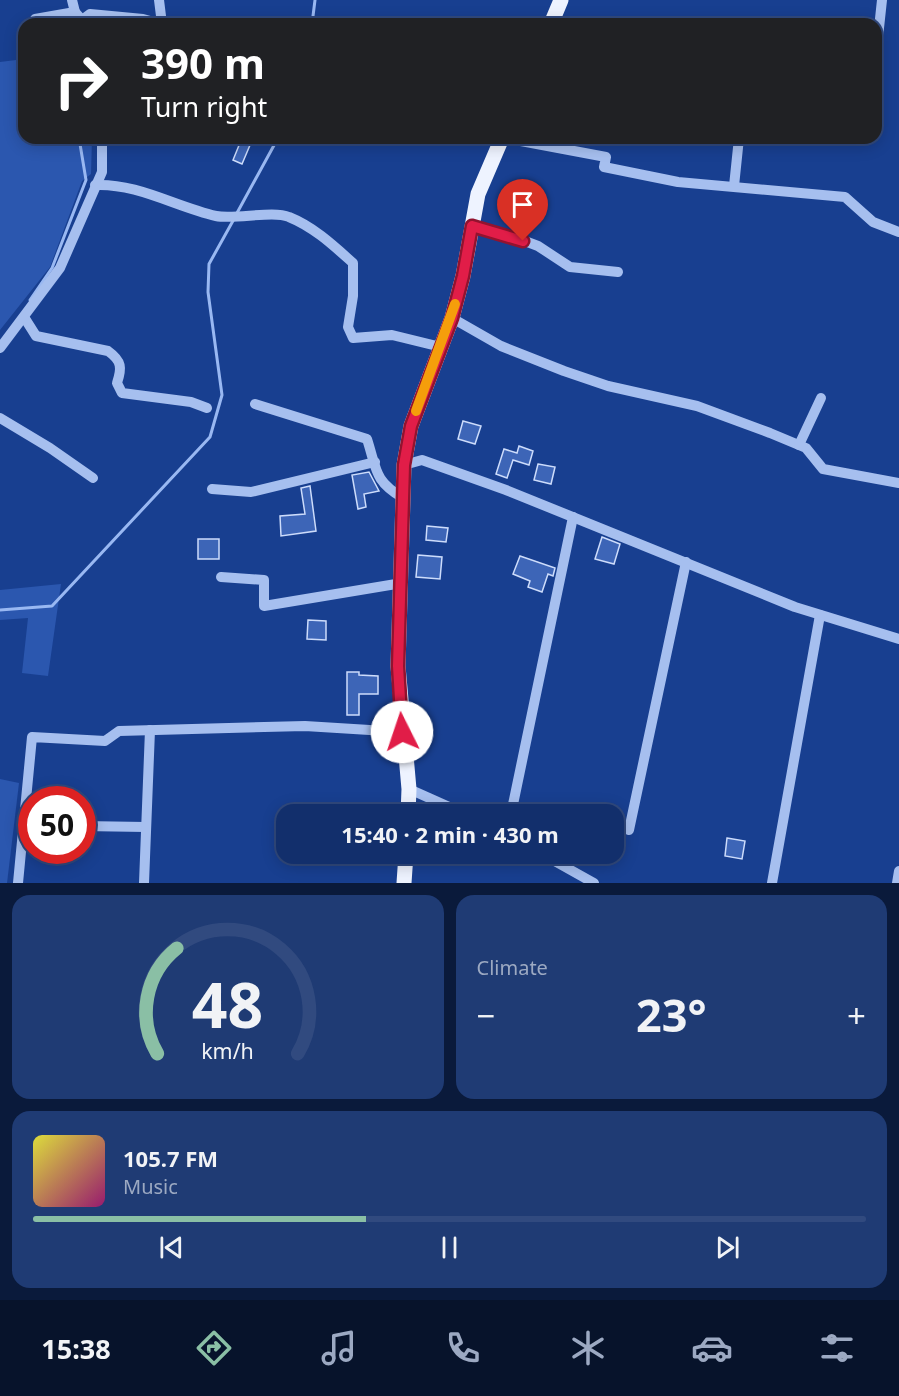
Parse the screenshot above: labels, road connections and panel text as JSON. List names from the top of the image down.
{
  "page": {
    "turn": ["390 m", "Turn right"],
    "limit": "50",
    "trip": "15:40 · 2 min · 430 m",
    "tile": "Climate",
    "heat": ["−", "23°", "+"],
    "song": ["105.7 FM", "Music"],
    "tabs": "15:38",
    "gauge": ["48", "km/h"]
  }
}
